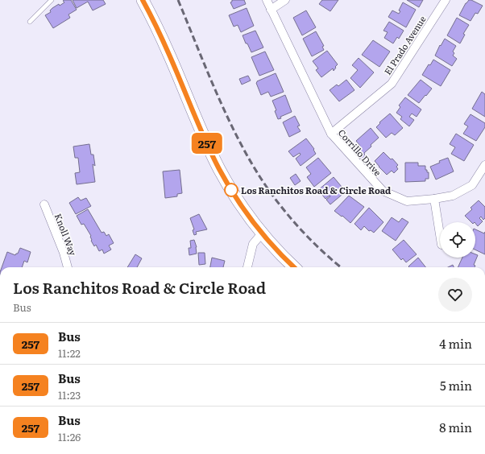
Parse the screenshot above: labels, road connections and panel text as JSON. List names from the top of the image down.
{
  "streets": {
    "street": ["El Prado Avenue", "Corrillo Drive", "Knoll Way"]
  },
  "crossings": [
    ["El Prado Avenue", "Corrillo Drive"]
  ],
  "places": ["Los Ranchitos Road & Circle Road"],
  "lines": ["bus line 257"],
  "page": {
    "on_map": "257",
    "heading": ["Los Ranchitos Road & Circle Road", "Bus"],
    "list": [
      {
        "mark": "257",
        "name": "Bus",
        "note": "11:22",
        "value": "4 min"
      },
      {
        "mark": "257",
        "name": "Bus",
        "note": "11:23",
        "value": "5 min"
      },
      {
        "mark": "257",
        "name": "Bus",
        "note": "11:26",
        "value": "8 min"
      }
    ]
  }
}
